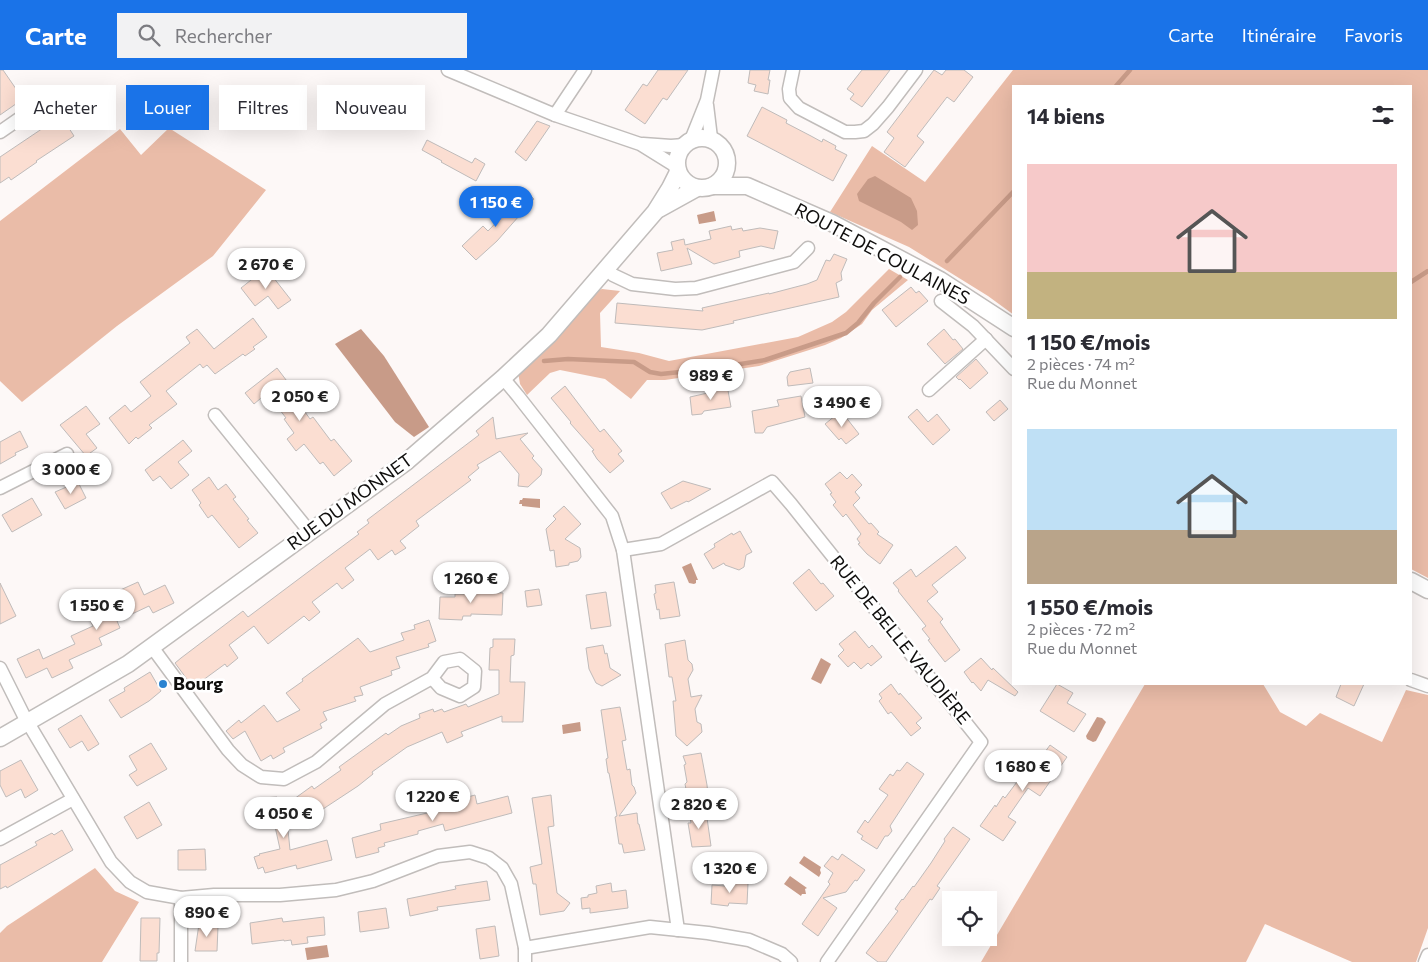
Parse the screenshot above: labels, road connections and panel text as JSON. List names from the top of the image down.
{
  "streets": {
    "street": ["ROUTE DE COULAINES", "RUE DU MONNET", "RUE DE BELLE VAUDIÈRE"]
  },
  "crossings": [
    ["ROUTE DE COULAINES", "RUE DU MONNET"]
  ],
  "places": ["Bourg"],
  "page": {
    "header": "Carte",
    "search": "Rechercher",
    "nav": ["Carte", "Itinéraire", "Favoris"],
    "chip": [
      "Acheter",
      "Louer",
      "Filtres",
      "Nouveau"
    ],
    "heading": "14 biens",
    "list": [
      {
        "name": "1 150 €/mois",
        "note": "2 pièces · 74 m² · Rue du Monnet"
      },
      {
        "name": "1 550 €/mois",
        "note": "2 pièces · 72 m² · Rue du Monnet"
      }
    ],
    "price": [
      "1 150 €",
      "2 670 €",
      "989 €",
      "2 050 €",
      "3 490 €",
      "3 000 €",
      "1 260 €",
      "1 550 €",
      "1 680 €",
      "1 220 €",
      "2 820 €",
      "4 050 €",
      "1 320 €",
      "890 €"
    ]
  }
}
